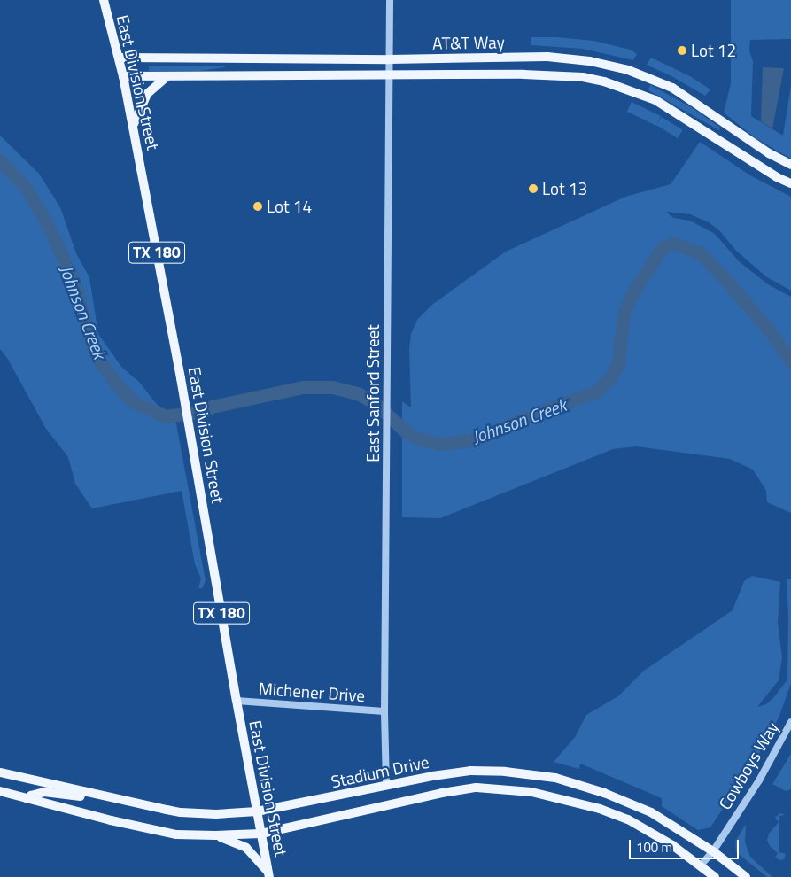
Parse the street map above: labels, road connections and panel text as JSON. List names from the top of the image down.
{
  "streets": {
    "main road": [
      "AT&T Way",
      "East Division Street",
      "TX 180",
      "Stadium Drive"
    ],
    "street": ["East Sanford Street", "Michener Drive", "Cowboys Way"]
  },
  "crossings": [
    ["AT&T Way", "East Division Street"],
    ["AT&T Way", "East Sanford Street"],
    ["East Division Street", "Michener Drive"],
    ["East Division Street", "Stadium Drive"],
    ["East Sanford Street", "Michener Drive"],
    ["East Sanford Street", "Stadium Drive"],
    ["Cowboys Way", "Stadium Drive"]
  ],
  "water": ["Johnson Creek"],
  "places": ["Lot 12", "Lot 13", "Lot 14"],
  "scale_bar": "100 m"
}
